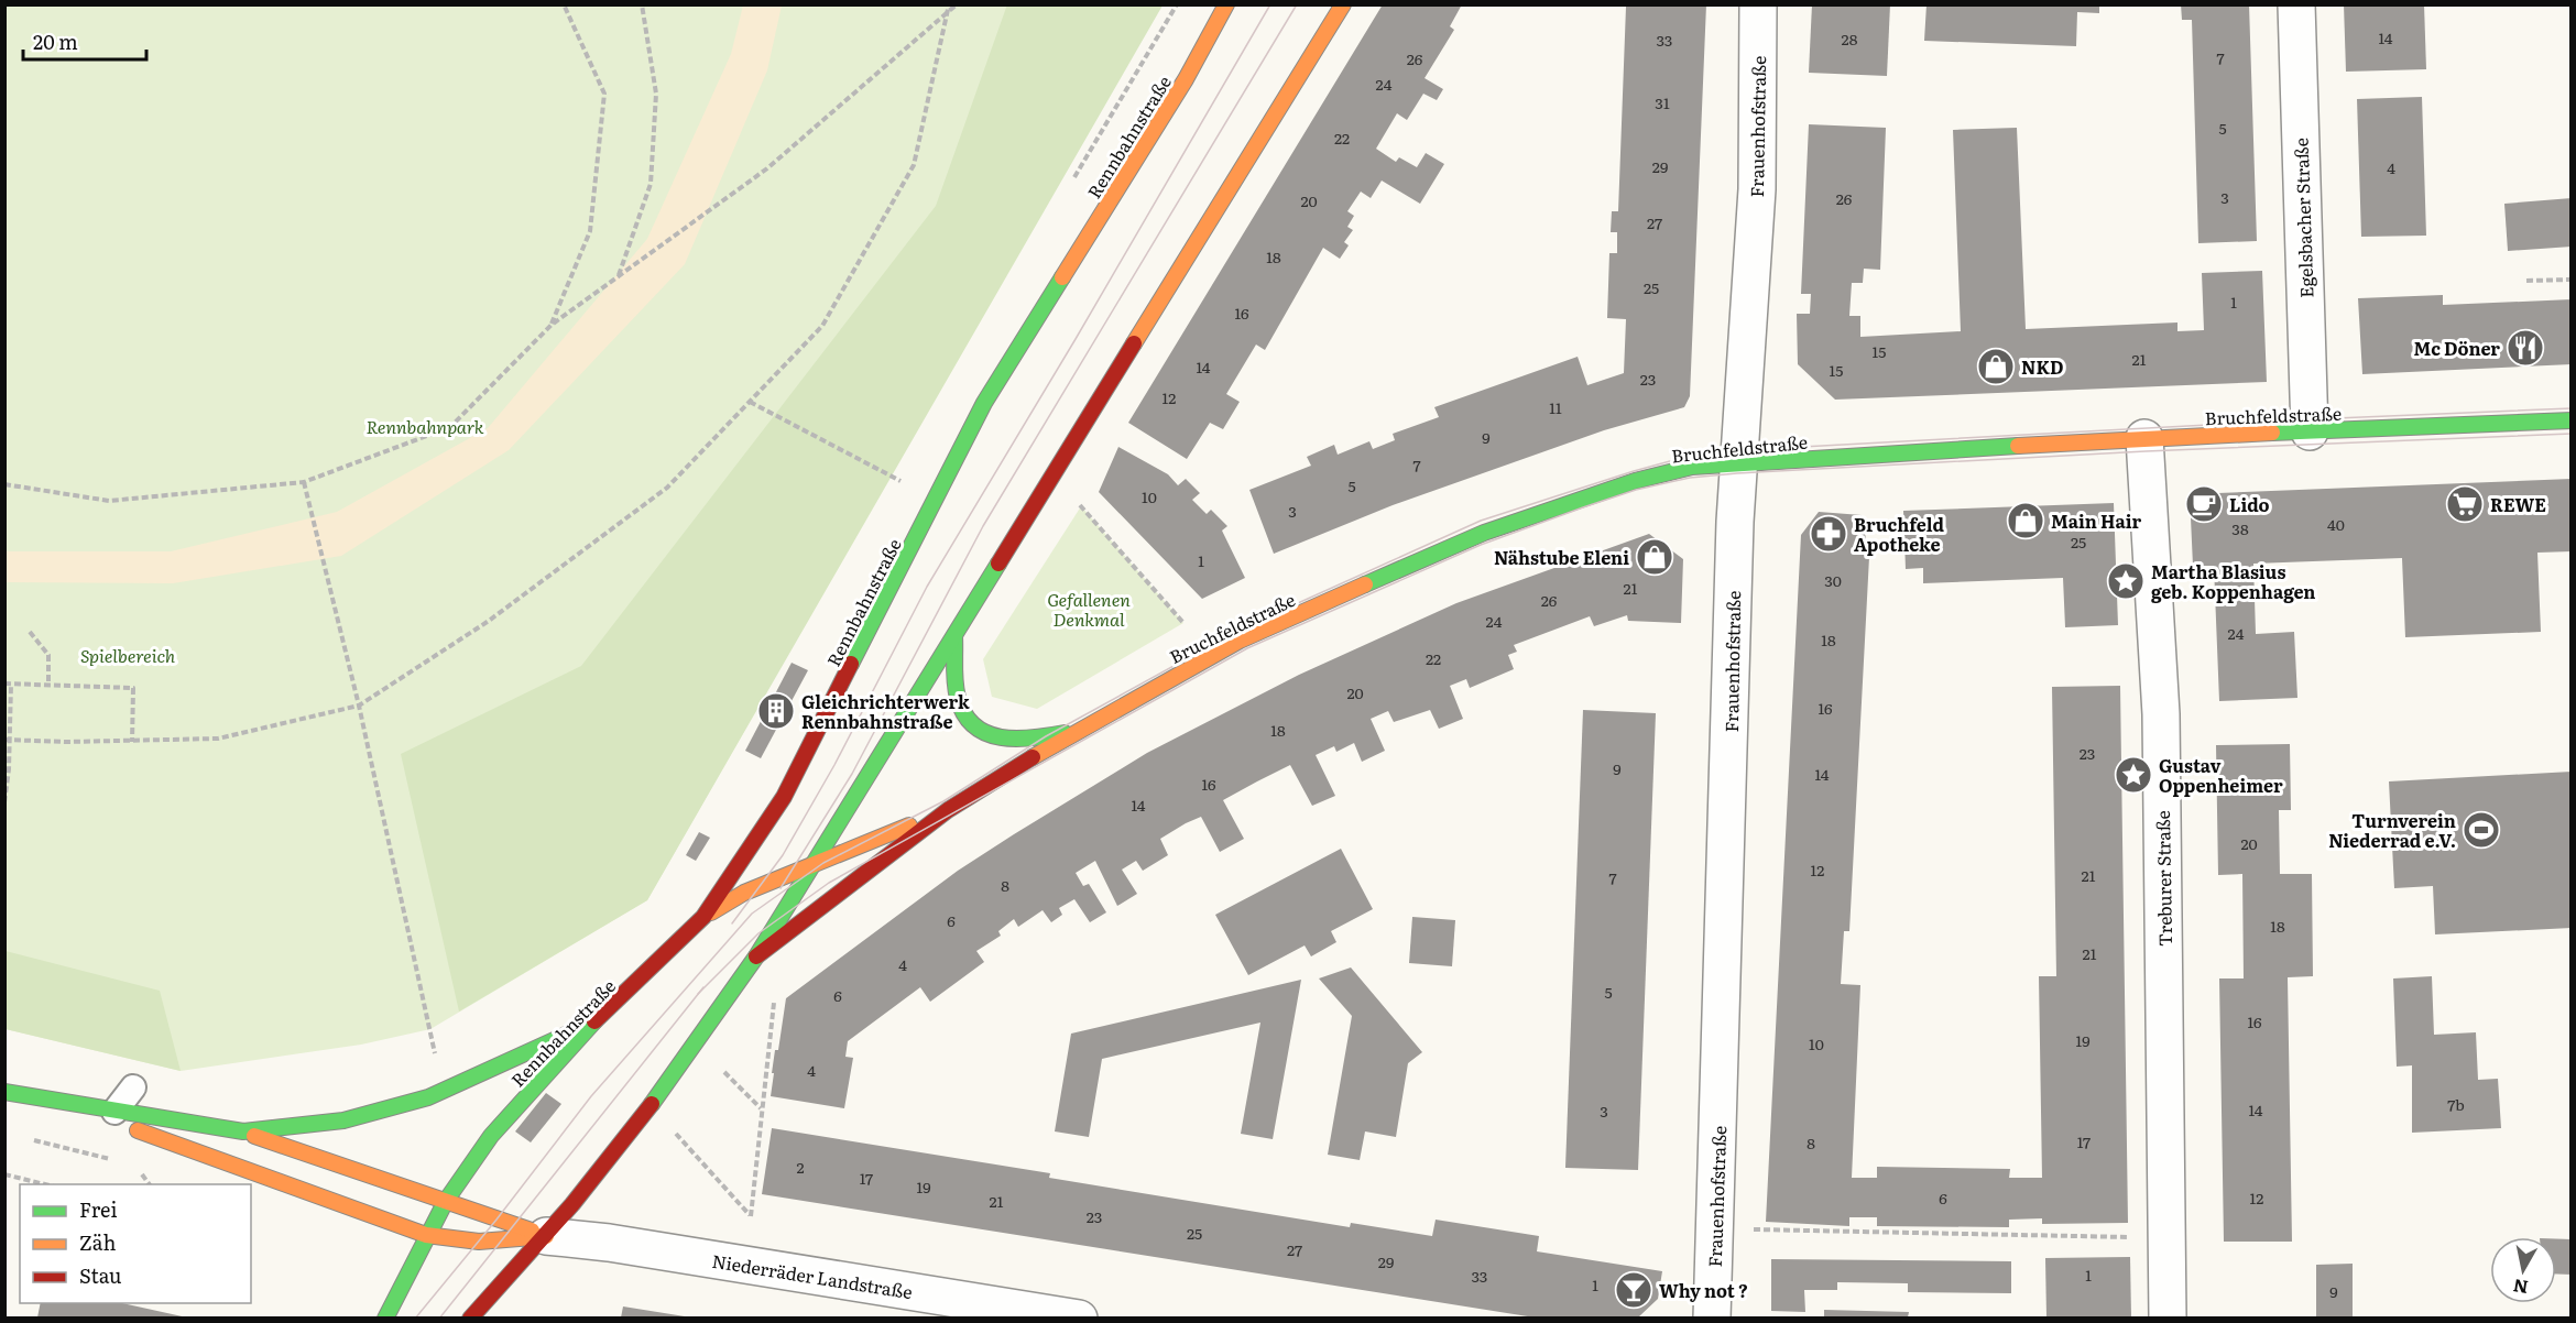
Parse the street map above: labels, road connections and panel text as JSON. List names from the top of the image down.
{
  "streets": {
    "street": [
      "Frauenhofstraße",
      "Rennbahnstraße",
      "Egelsbacher Straße",
      "Bruchfeldstraße",
      "Treburer Straße",
      "Niederräder Landstraße"
    ]
  },
  "crossings": [
    ["Frauenhofstraße", "Bruchfeldstraße"],
    ["Rennbahnstraße", "Bruchfeldstraße"],
    ["Rennbahnstraße", "Niederräder Landstraße"],
    ["Egelsbacher Straße", "Bruchfeldstraße"],
    ["Bruchfeldstraße", "Treburer Straße"]
  ],
  "parks": ["Rennbahnpark", "Gefallenen Denkmal", "Spielbereich"],
  "places": {
    "restaurant": ["Mc Döner"],
    "shop": ["NKD", "Main Hair", "Nähstube Eleni"],
    "cafe": ["Lido"],
    "supermarket": ["REWE"],
    "pharmacy": ["Bruchfeld Apotheke"],
    "place": ["Martha Blasius geb. Koppenhagen", "Gustav Oppenheimer"],
    "building": ["Gleichrichterwerk Rennbahnstraße"],
    "sports": ["Turnverein Niederrad e.V."],
    "bar": ["Why not ?"]
  },
  "house_numbers": [
    "14",
    "28",
    "33",
    "7",
    "26",
    "24",
    "31",
    "5",
    "22",
    "29",
    "4",
    "3",
    "26",
    "20",
    "27",
    "18",
    "25",
    "1",
    "16",
    "15",
    "21",
    "14",
    "15",
    "23",
    "12",
    "11",
    "9",
    "7",
    "5",
    "10",
    "3",
    "40",
    "38",
    "25",
    "1",
    "30",
    "21",
    "26",
    "24",
    "24",
    "18",
    "22",
    "20",
    "16",
    "18",
    "23",
    "9",
    "14",
    "16",
    "14",
    "20",
    "12",
    "21",
    "7",
    "8",
    "6",
    "18",
    "21",
    "4",
    "5",
    "6",
    "16",
    "19",
    "10",
    "4",
    "7b",
    "14",
    "3",
    "17",
    "8",
    "2",
    "17",
    "19",
    "6",
    "12",
    "21",
    "23",
    "25",
    "27",
    "29",
    "1",
    "33",
    "1",
    "9"
  ],
  "legend": ["Frei", "Zäh", "Stau"],
  "scale_bar": "20 m",
  "north": "bottom"
}
